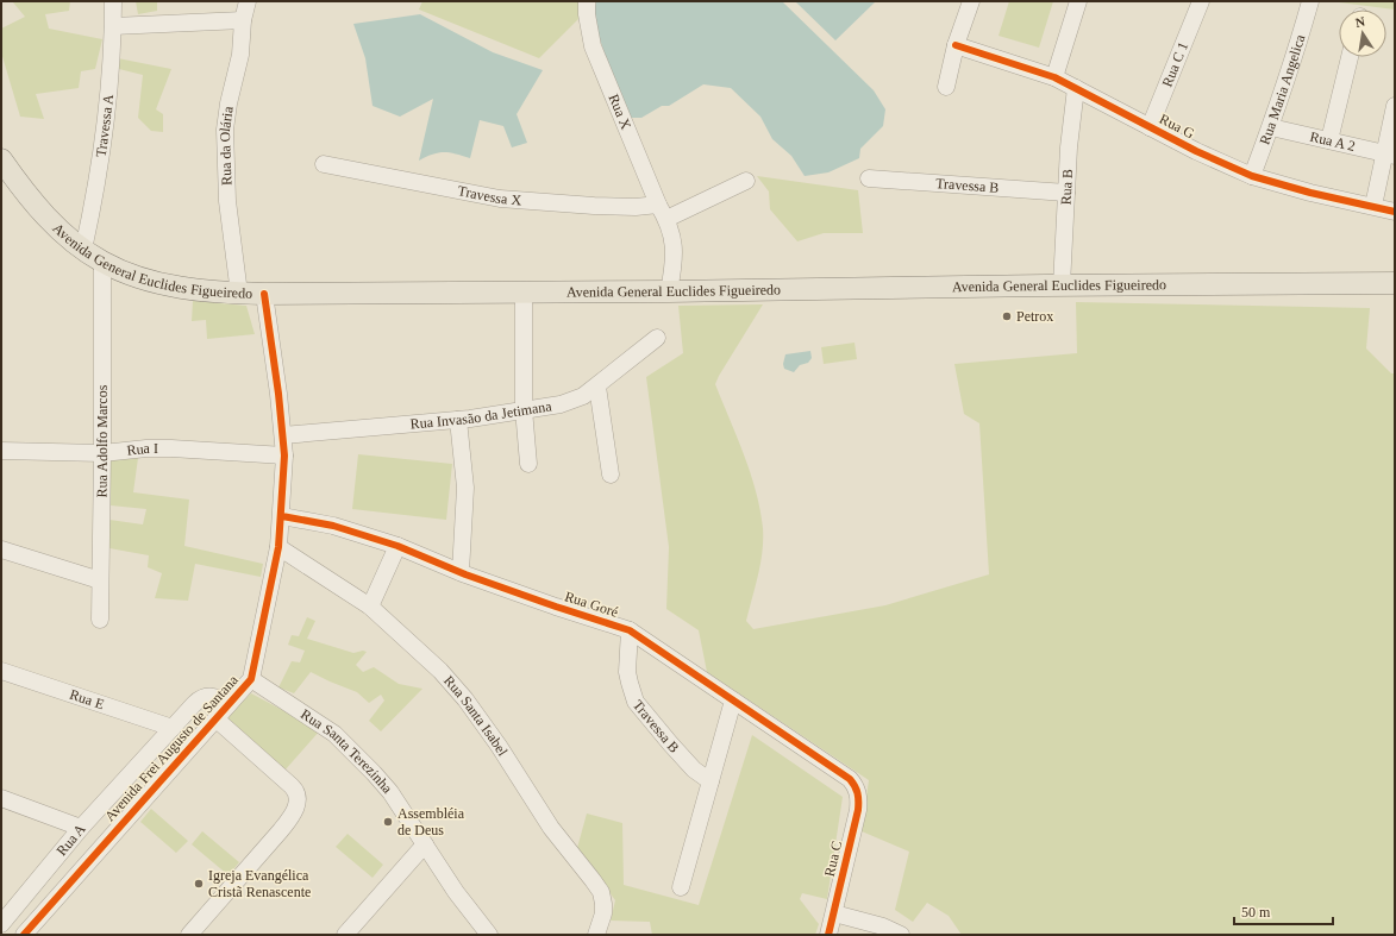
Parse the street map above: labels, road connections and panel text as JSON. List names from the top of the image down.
{
  "streets": {
    "main road": ["Avenida General Euclides Figueiredo"],
    "street": [
      "Rua C 1",
      "Rua Maria Angelica",
      "Rua X",
      "Travessa A",
      "Rua G",
      "Rua A 2",
      "Rua da Olária",
      "Travessa B",
      "Rua B",
      "Travessa X",
      "Rua Invasão da Jetimana",
      "Rua Adolfo Marcos",
      "Rua I",
      "Rua Goré",
      "Rua E",
      "Rua Santa Isabel",
      "Avenida Frei Augusto de Santana",
      "Rua Santa Terezinha",
      "Rua A",
      "Rua C"
    ]
  },
  "crossings": [
    ["Rua C 1", "Rua G"],
    ["Rua Maria Angelica", "Rua G"],
    ["Rua Maria Angelica", "Rua A 2"],
    ["Rua X", "Travessa X"],
    ["Rua X", "Avenida General Euclides Figueiredo"],
    ["Travessa A", "Avenida General Euclides Figueiredo"],
    ["Rua G", "Rua B"],
    ["Rua da Olária", "Avenida General Euclides Figueiredo"],
    ["Travessa B", "Rua B"],
    ["Travessa B", "Rua Goré"],
    ["Rua B", "Avenida General Euclides Figueiredo"],
    ["Avenida General Euclides Figueiredo", "Rua Adolfo Marcos"],
    ["Avenida General Euclides Figueiredo", "Avenida Frei Augusto de Santana"],
    ["Rua Invasão da Jetimana", "Avenida Frei Augusto de Santana"],
    ["Rua Adolfo Marcos", "Rua I"],
    ["Rua I", "Avenida Frei Augusto de Santana"],
    ["Rua Goré", "Avenida Frei Augusto de Santana"],
    ["Rua Goré", "Rua C"],
    ["Rua E", "Rua A"],
    ["Rua Santa Isabel", "Avenida Frei Augusto de Santana"],
    ["Avenida Frei Augusto de Santana", "Rua Santa Terezinha"],
    ["Avenida Frei Augusto de Santana", "Rua A"]
  ],
  "places": ["Petrox", "Assembléia de Deus", "Igreja Evangélica Cristã Renascente"],
  "scale_bar": "50 m",
  "north": "top"
}
